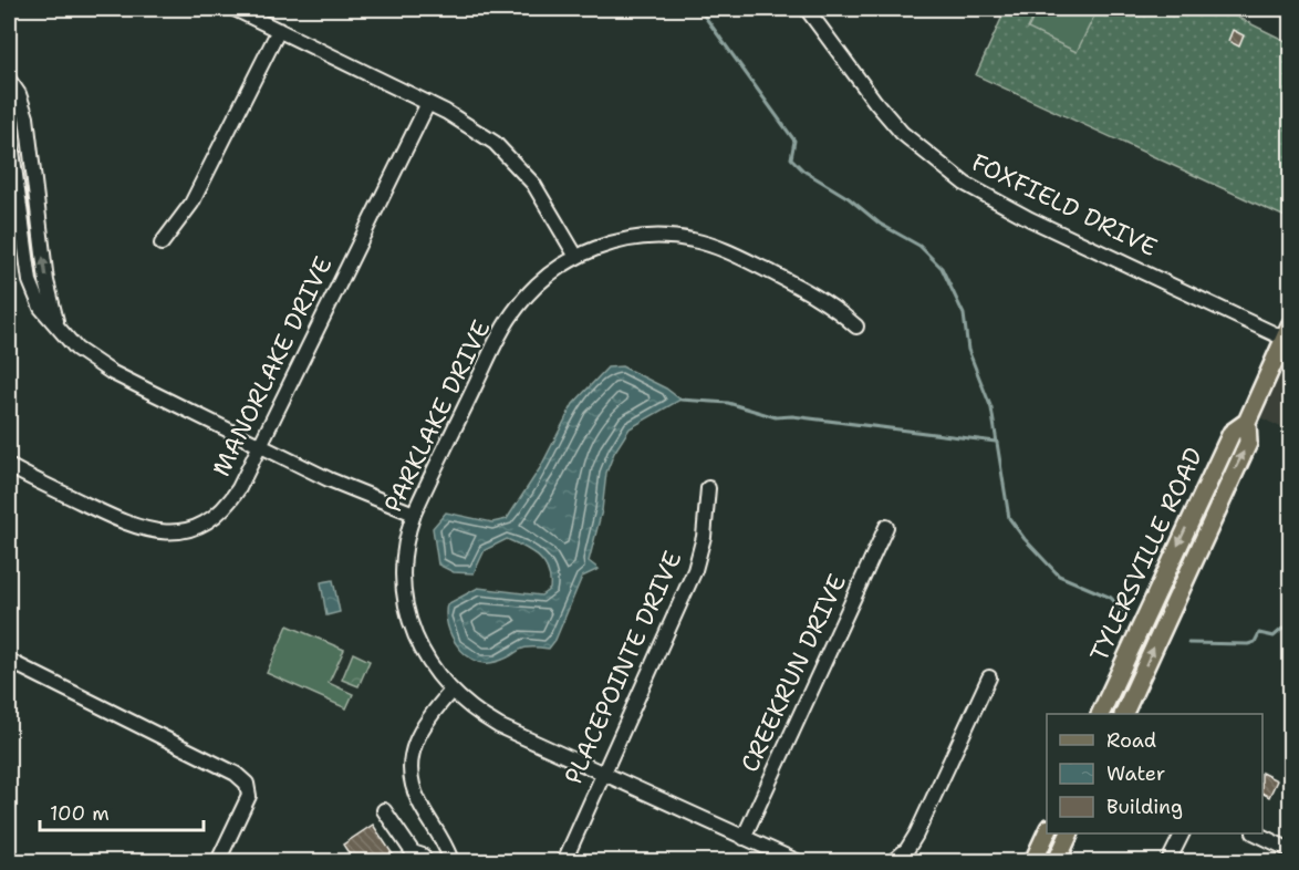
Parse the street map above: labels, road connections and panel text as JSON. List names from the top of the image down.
{
  "streets": {
    "main road": ["TYLERSVILLE ROAD"],
    "street": [
      "FOXFIELD DRIVE",
      "MANORLAKE DRIVE",
      "PARKLAKE DRIVE",
      "PLACEPOINTE DRIVE",
      "CREEKRUN DRIVE"
    ]
  },
  "crossings": [
    ["FOXFIELD DRIVE", "TYLERSVILLE ROAD"],
    ["PARKLAKE DRIVE", "PLACEPOINTE DRIVE"],
    ["PARKLAKE DRIVE", "CREEKRUN DRIVE"]
  ],
  "legend": ["Road", "Water", "Building"],
  "scale_bar": "100 m"
}
